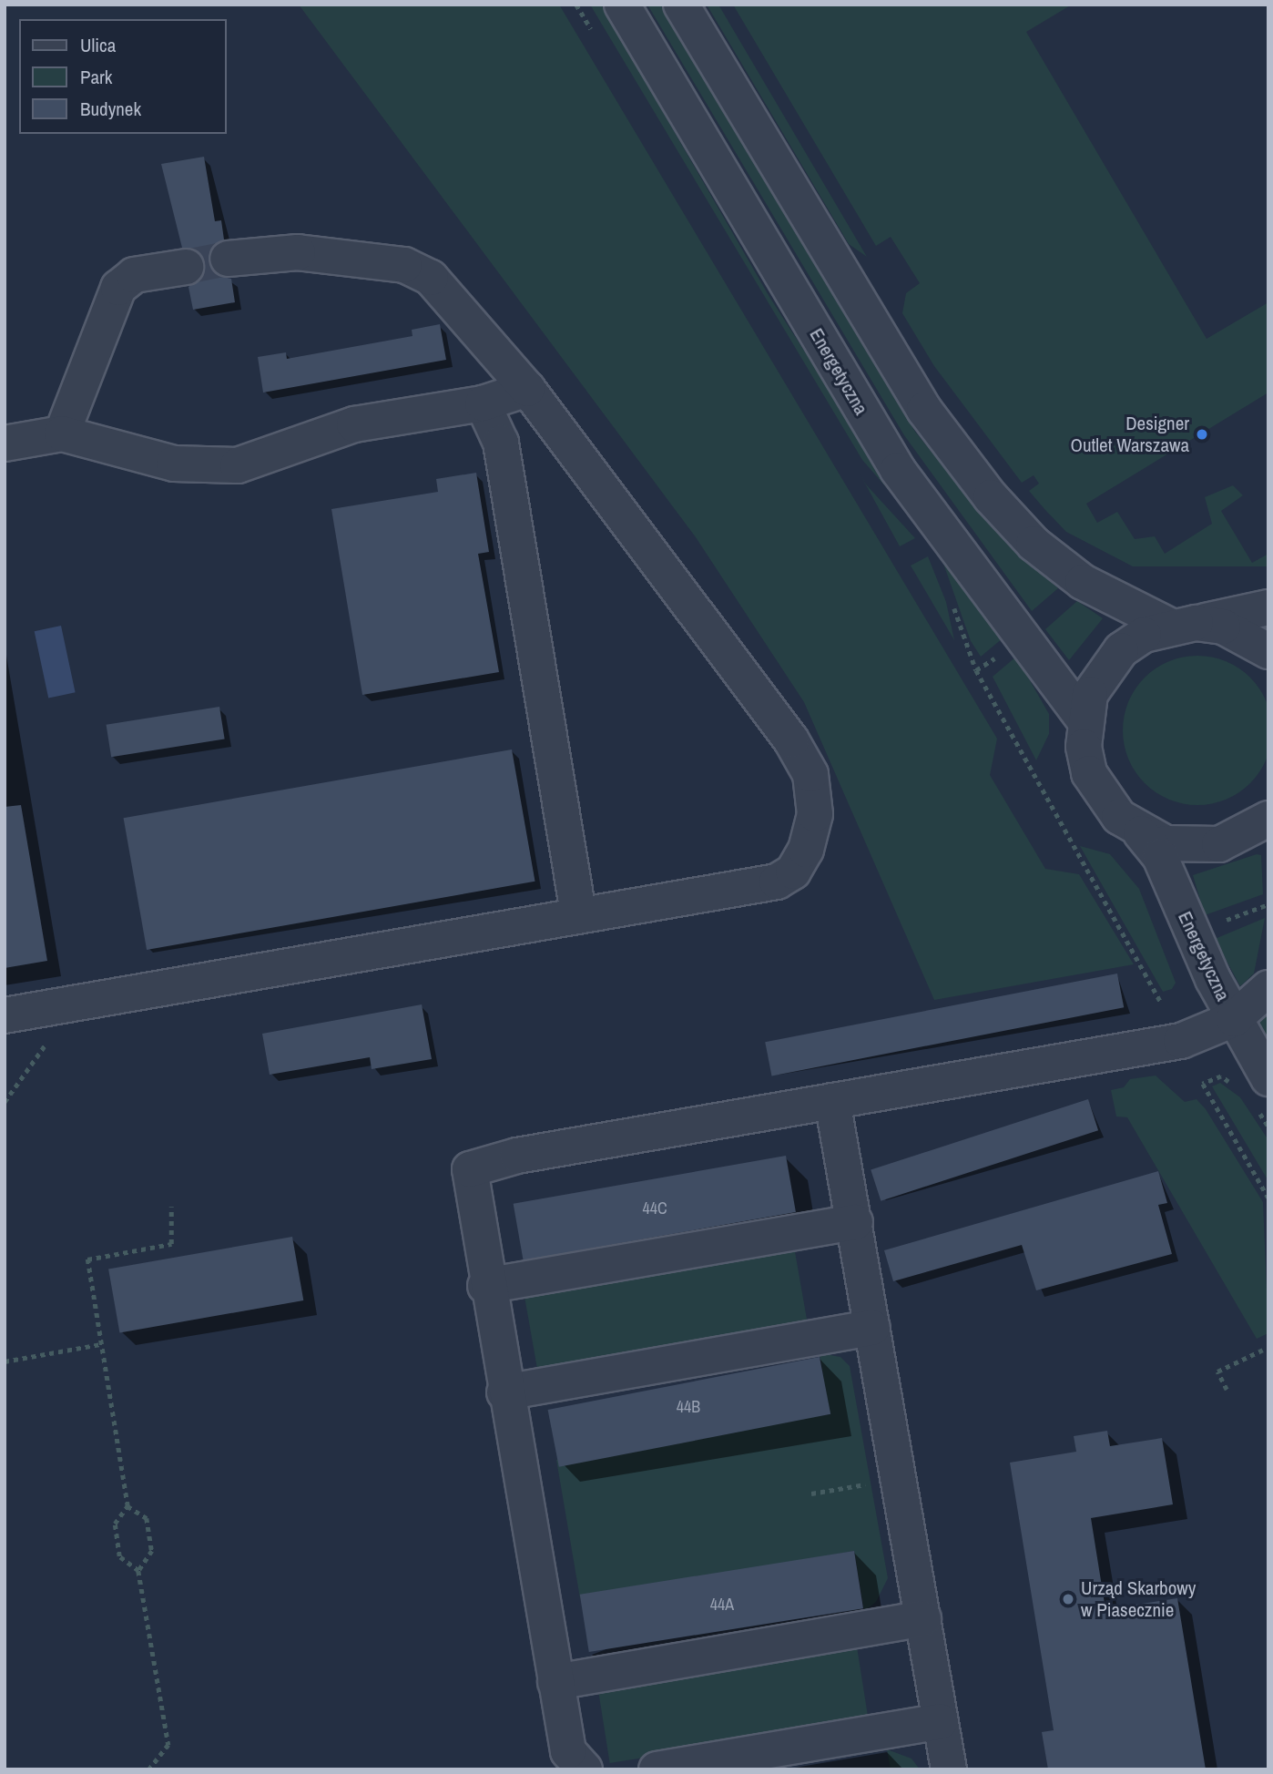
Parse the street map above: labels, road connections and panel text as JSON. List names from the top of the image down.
{
  "streets": {
    "street": ["Energetyczna"]
  },
  "places": ["Designer Outlet Warszawa", "Urząd Skarbowy w Piasecznie"],
  "house_numbers": ["44C", "44B", "44A"],
  "legend": ["Ulica", "Park", "Budynek"]
}
